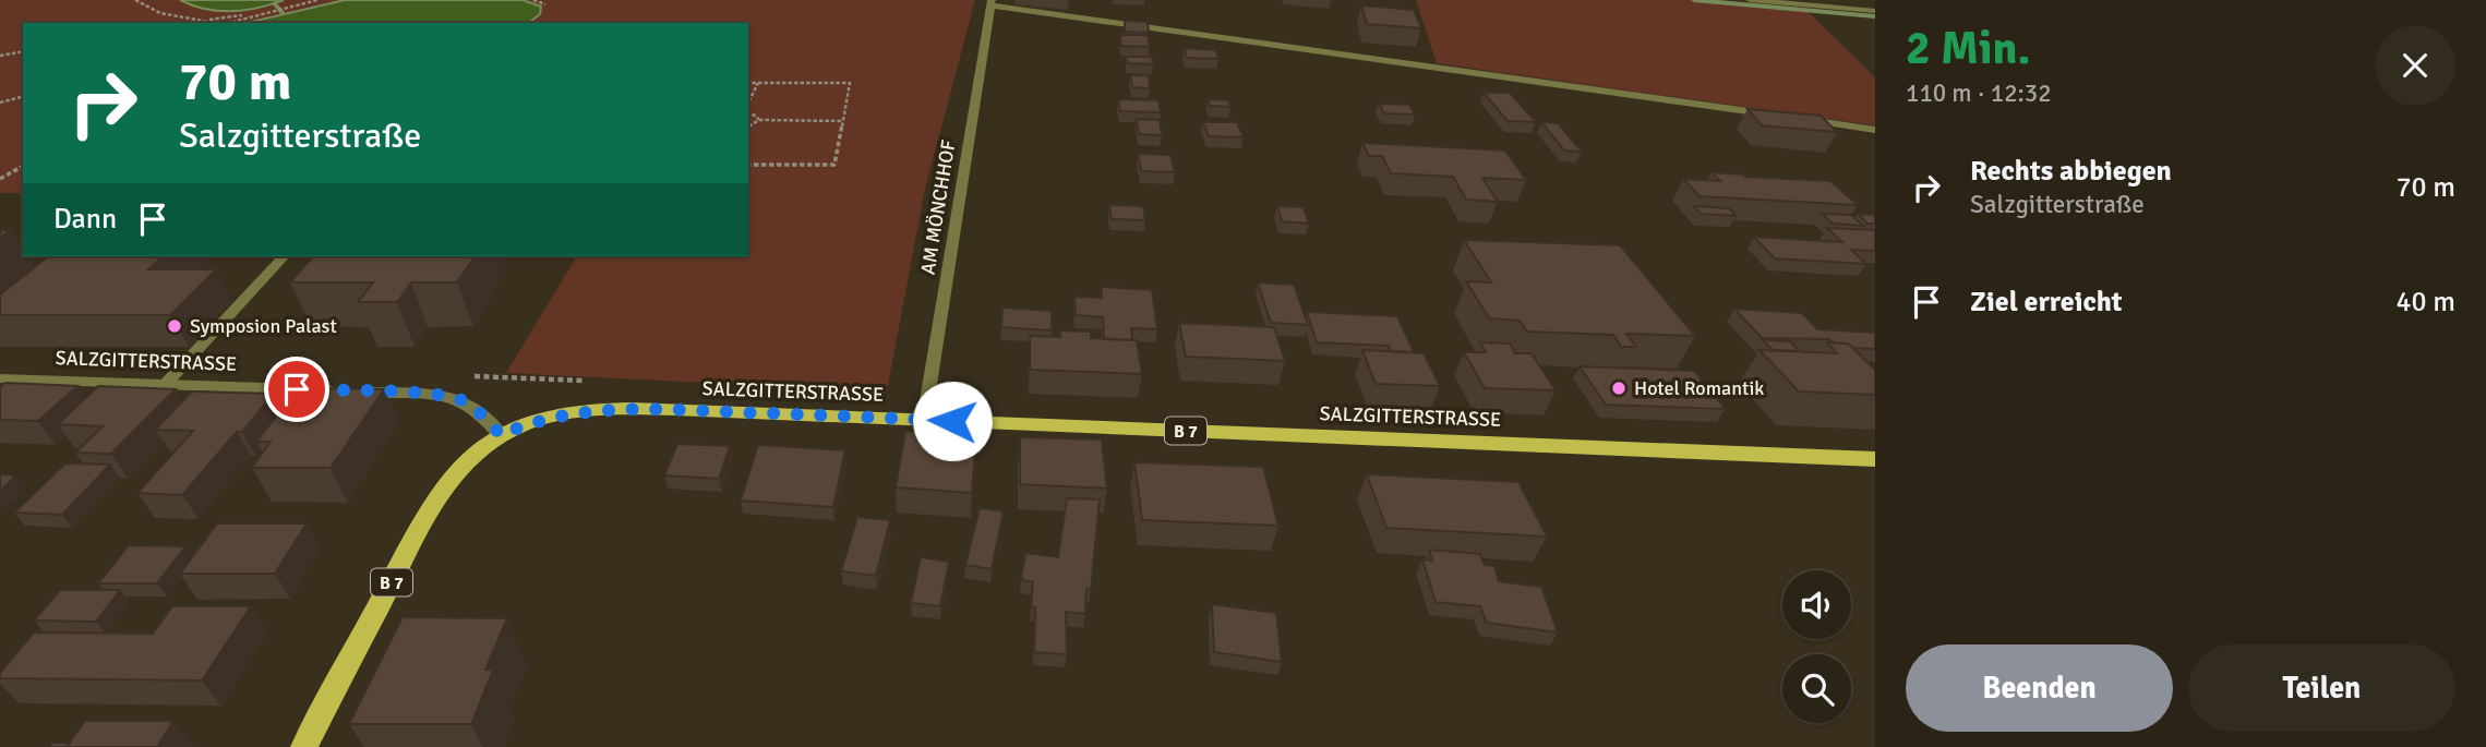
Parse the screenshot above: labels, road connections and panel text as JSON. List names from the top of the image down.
{
  "streets": {
    "main road": ["SALZGITTERSTRASSE", "B 7"],
    "street": ["AM MÖNCHHOF"]
  },
  "crossings": [
    ["AM MÖNCHHOF", "SALZGITTERSTRASSE"],
    ["SALZGITTERSTRASSE", "B 7"]
  ],
  "places": ["Symposion Palast", "Hotel Romantik"],
  "page": {
    "heading": ["2 Min.", "110 m · 12:32"],
    "turn": ["70 m", "Salzgitterstraße"],
    "list": [
      {
        "name": "Rechts abbiegen",
        "note": "Salzgitterstraße",
        "value": "70 m"
      },
      {
        "name": "Ziel erreicht",
        "value": "40 m"
      }
    ],
    "then": "Dann",
    "buttons": ["Beenden", "Teilen"]
  }
}
